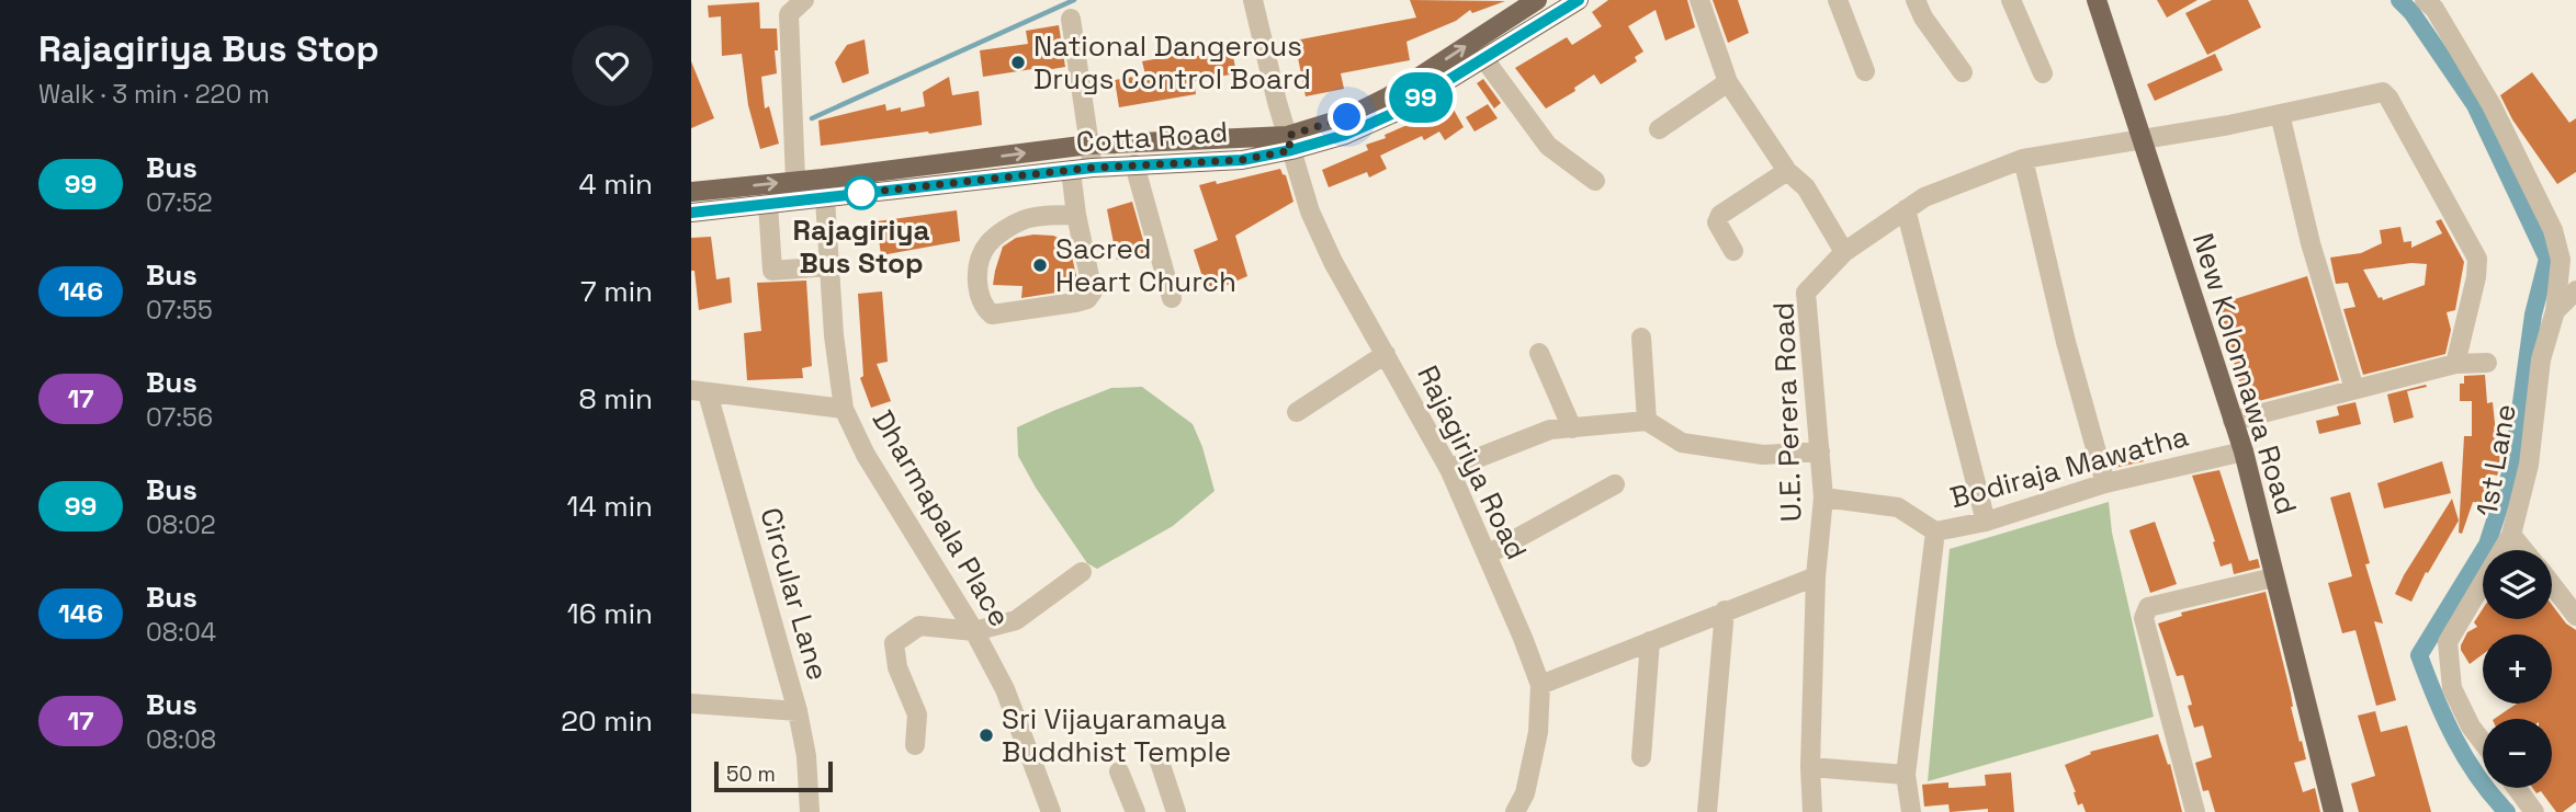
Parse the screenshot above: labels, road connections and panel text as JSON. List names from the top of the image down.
{
  "streets": {
    "main road": ["Cotta Road", "New Kolonnawa Road"],
    "street": [
      "U.E. Perera Road",
      "1st Lane",
      "Rajagiriya Road",
      "Bodiraja Mawatha",
      "Dharmapala Place",
      "Circular Lane"
    ]
  },
  "crossings": [
    ["Cotta Road", "Rajagiriya Road"],
    ["Cotta Road", "Dharmapala Place"],
    ["New Kolonnawa Road", "U.E. Perera Road"],
    ["New Kolonnawa Road", "Bodiraja Mawatha"],
    ["U.E. Perera Road", "Bodiraja Mawatha"]
  ],
  "places": [
    "National Dangerous Drugs Control Board",
    "Rajagiriya Bus Stop",
    "Sacred Heart Church",
    "Sri Vijayaramaya Buddhist Temple"
  ],
  "lines": ["bus line 99"],
  "scale_bar": "50 m",
  "page": {
    "heading": ["Rajagiriya Bus Stop", "Walk · 3 min · 220 m"],
    "on_map": "99",
    "list": [
      {
        "mark": "99",
        "name": "Bus",
        "note": "07:52",
        "value": "4 min"
      },
      {
        "mark": "146",
        "name": "Bus",
        "note": "07:55",
        "value": "7 min"
      },
      {
        "mark": "17",
        "name": "Bus",
        "note": "07:56",
        "value": "8 min"
      },
      {
        "mark": "99",
        "name": "Bus",
        "note": "08:02",
        "value": "14 min"
      },
      {
        "mark": "146",
        "name": "Bus",
        "note": "08:04",
        "value": "16 min"
      },
      {
        "mark": "17",
        "name": "Bus",
        "note": "08:08",
        "value": "20 min"
      }
    ],
    "map_buttons": ["+", "−"],
    "scale": "50 m"
  }
}
